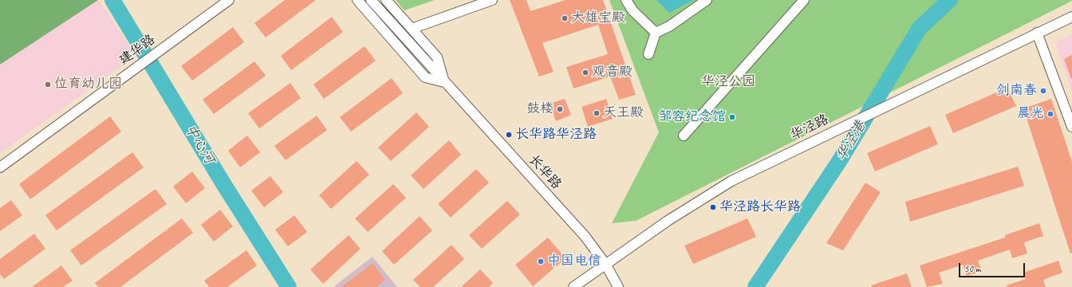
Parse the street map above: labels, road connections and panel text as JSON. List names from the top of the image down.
{
  "streets": {
    "street": ["建华路", "华泾路", "长华路"]
  },
  "crossings": [
    ["华泾路", "长华路"]
  ],
  "water": ["华泾港", "中心河"],
  "parks": ["华泾公园"],
  "places": [
    "大雄宝殿",
    "观音殿",
    "位育幼儿园",
    "剑南春",
    "鼓楼",
    "天王殿",
    "晨光",
    "邹容纪念馆",
    "长华路华泾路",
    "华泾路长华路",
    "中国电信"
  ],
  "scale_bar": "50 m"
}
